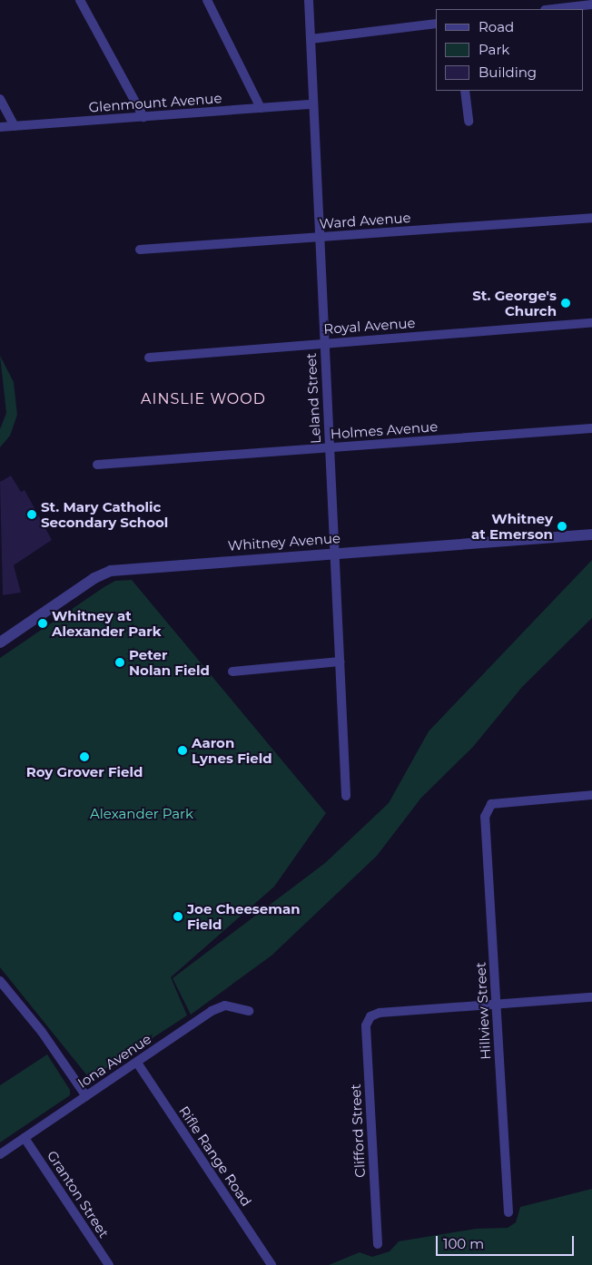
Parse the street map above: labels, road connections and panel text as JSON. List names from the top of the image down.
{
  "streets": {
    "street": [
      "Glenmount Avenue",
      "Ward Avenue",
      "Royal Avenue",
      "Leland Street",
      "Holmes Avenue",
      "Whitney Avenue",
      "Hillview Street",
      "Iona Avenue",
      "Clifford Street",
      "Rifle Range Road",
      "Granton Street"
    ]
  },
  "crossings": [
    ["Glenmount Avenue", "Leland Street"],
    ["Ward Avenue", "Leland Street"],
    ["Royal Avenue", "Leland Street"],
    ["Leland Street", "Holmes Avenue"],
    ["Leland Street", "Whitney Avenue"],
    ["Hillview Street", "Clifford Street"],
    ["Iona Avenue", "Rifle Range Road"],
    ["Iona Avenue", "Granton Street"]
  ],
  "districts": ["AINSLIE WOOD"],
  "parks": ["Alexander Park"],
  "places": [
    "St. George's Church",
    "St. Mary Catholic Secondary School",
    "Whitney at Emerson",
    "Whitney at Alexander Park",
    "Peter Nolan Field",
    "Aaron Lynes Field",
    "Roy Grover Field",
    "Joe Cheeseman Field"
  ],
  "legend": ["Road", "Park", "Building"],
  "scale_bar": "100 m"
}
